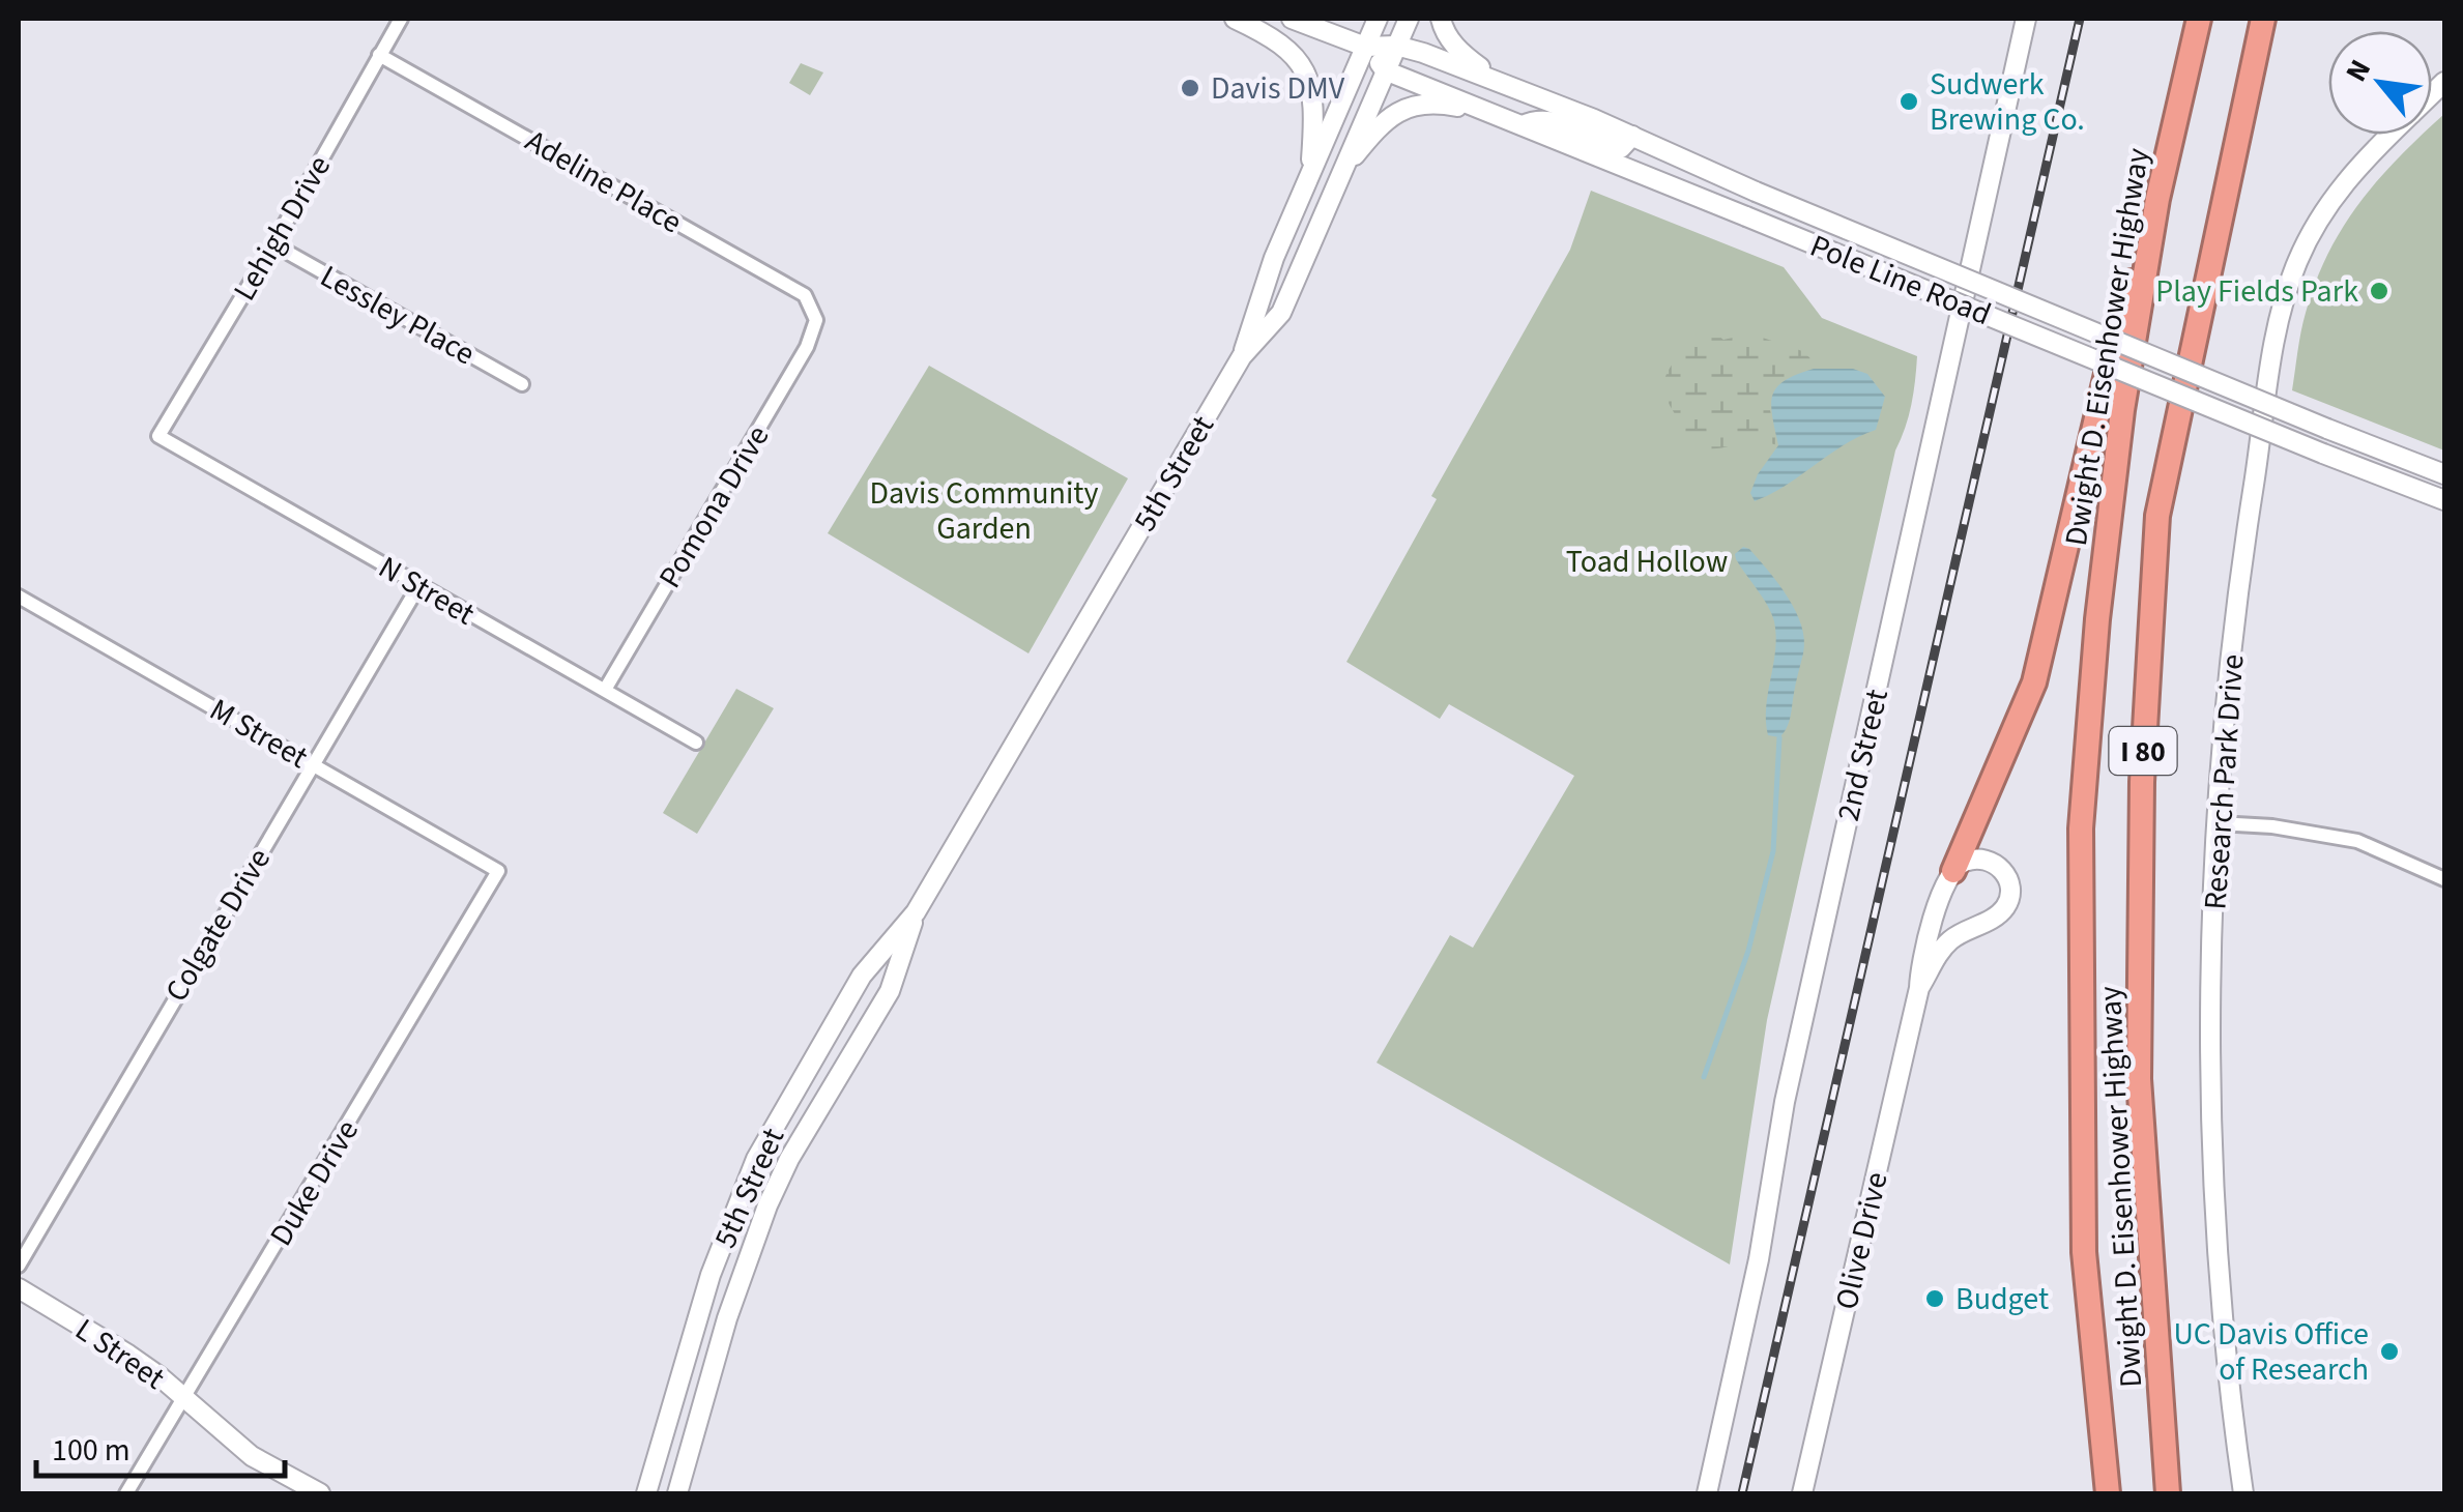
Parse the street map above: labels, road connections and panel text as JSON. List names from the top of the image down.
{
  "streets": {
    "highway": ["Dwight D. Eisenhower Highway", "I 80"],
    "main road": [
      "Pole Line Road",
      "5th Street",
      "2nd Street",
      "Research Park Drive",
      "Olive Drive",
      "L Street"
    ],
    "street": [
      "Adeline Place",
      "Lehigh Drive",
      "Lessley Place",
      "Pomona Drive",
      "N Street",
      "M Street",
      "Colgate Drive",
      "Duke Drive"
    ]
  },
  "crossings": [
    ["Adeline Place", "Lehigh Drive"],
    ["Adeline Place", "Pomona Drive"],
    ["Lehigh Drive", "Lessley Place"],
    ["Lehigh Drive", "N Street"],
    ["Pole Line Road", "5th Street"],
    ["Pomona Drive", "N Street"],
    ["N Street", "Colgate Drive"],
    ["M Street", "Colgate Drive"],
    ["M Street", "Duke Drive"],
    ["Duke Drive", "L Street"]
  ],
  "parks": ["Davis Community Garden", "Toad Hollow"],
  "places": [
    "Davis DMV",
    "Sudwerk Brewing Co.",
    "Play Fields Park",
    "Budget",
    "UC Davis Office of Research"
  ],
  "scale_bar": "100 m",
  "north": "top left"
}
